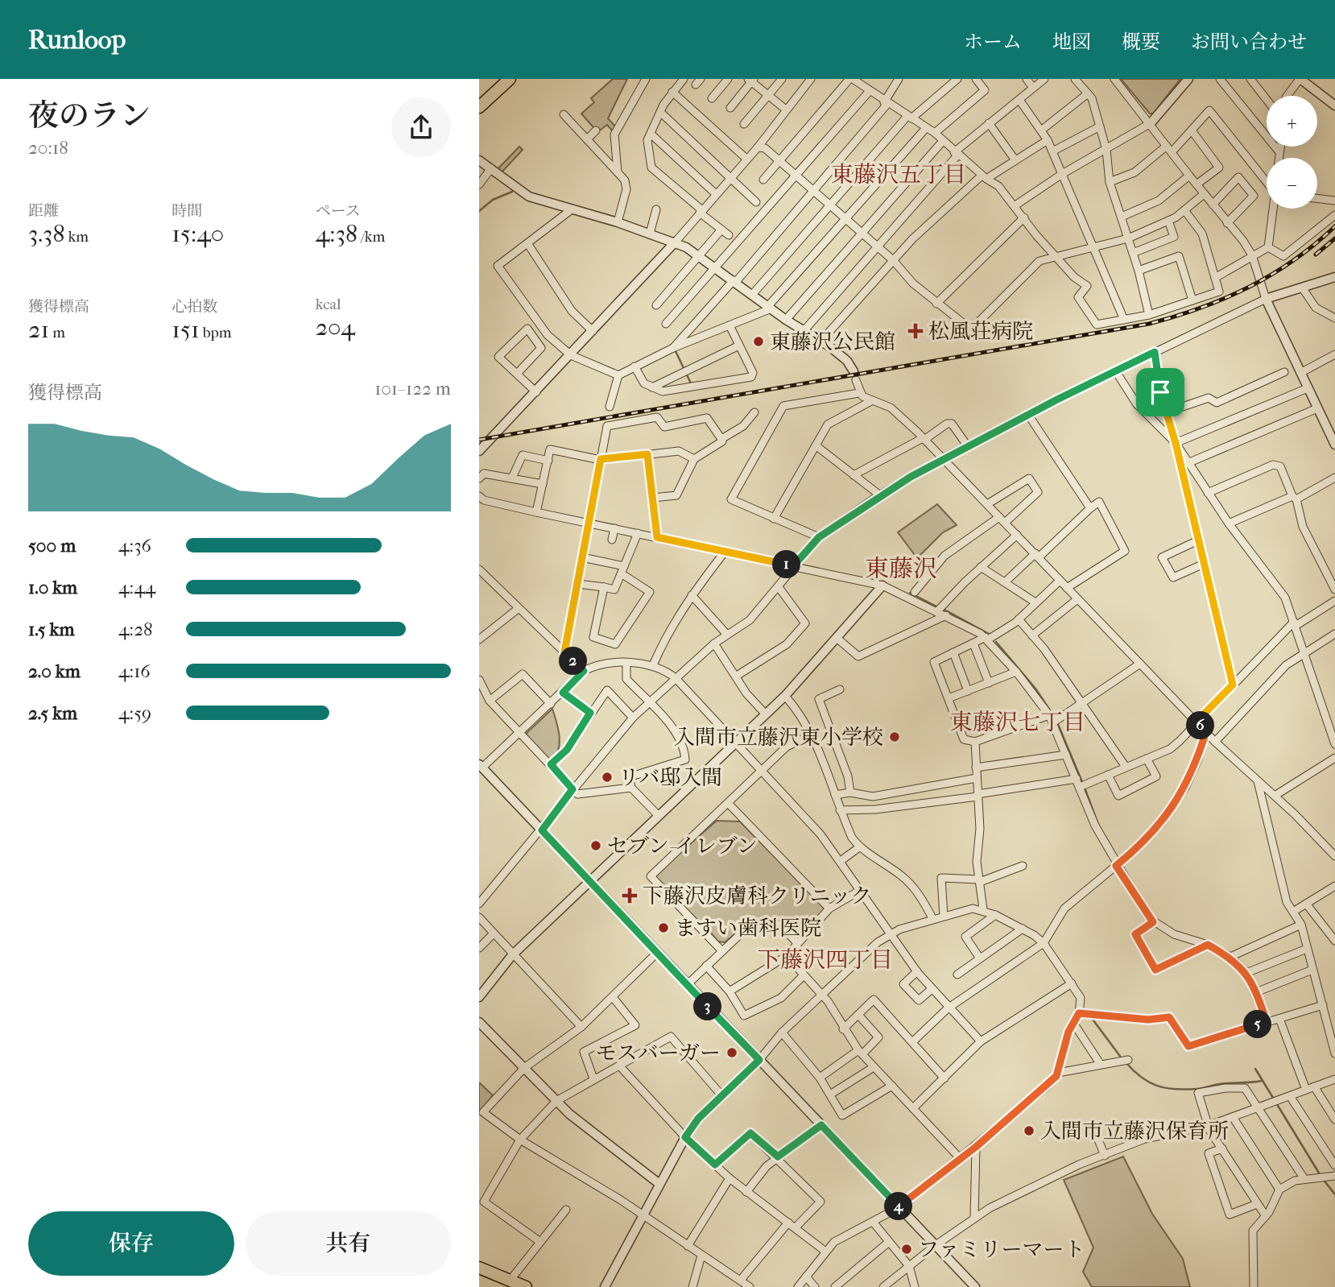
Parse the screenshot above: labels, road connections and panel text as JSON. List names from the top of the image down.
{
  "districts": [
    "東藤沢五丁目",
    "東藤沢",
    "東藤沢七丁目",
    "下藤沢四丁目"
  ],
  "places": {
    "health": ["松風荘病院", "下藤沢皮膚科クリニック"],
    "other": [
      "東藤沢公民館",
      "入間市立藤沢東小学校",
      "リバ邸入間",
      "セブン-イレブン",
      "ますい歯科医院",
      "モスバーガー",
      "入間市立藤沢保育所",
      "ファミリーマート"
    ]
  },
  "page": {
    "header": "Runloop",
    "nav": [
      "ホーム",
      "地図",
      "概要",
      "お問い合わせ"
    ],
    "heading": ["夜のラン", "20:18"],
    "map_buttons": ["+", "−"],
    "stats": [
      ["距離", "3.38 km"],
      ["時間", "15:40"],
      ["ペース", "4:38 /km"],
      ["獲得標高", "21 m"],
      ["心拍数", "151 bpm"],
      ["kcal", "204"]
    ],
    "chart": ["獲得標高", "101–122 m"],
    "list": [
      {
        "name": "500 m",
        "note": "4:36"
      },
      {
        "name": "1.0 km",
        "note": "4:44"
      },
      {
        "name": "1.5 km",
        "note": "4:28"
      },
      {
        "name": "2.0 km",
        "note": "4:16"
      },
      {
        "name": "2.5 km",
        "note": "4:59"
      }
    ],
    "pins": [
      "1",
      "2",
      "6",
      "3",
      "5",
      "4"
    ],
    "buttons": ["保存", "共有"]
  }
}
